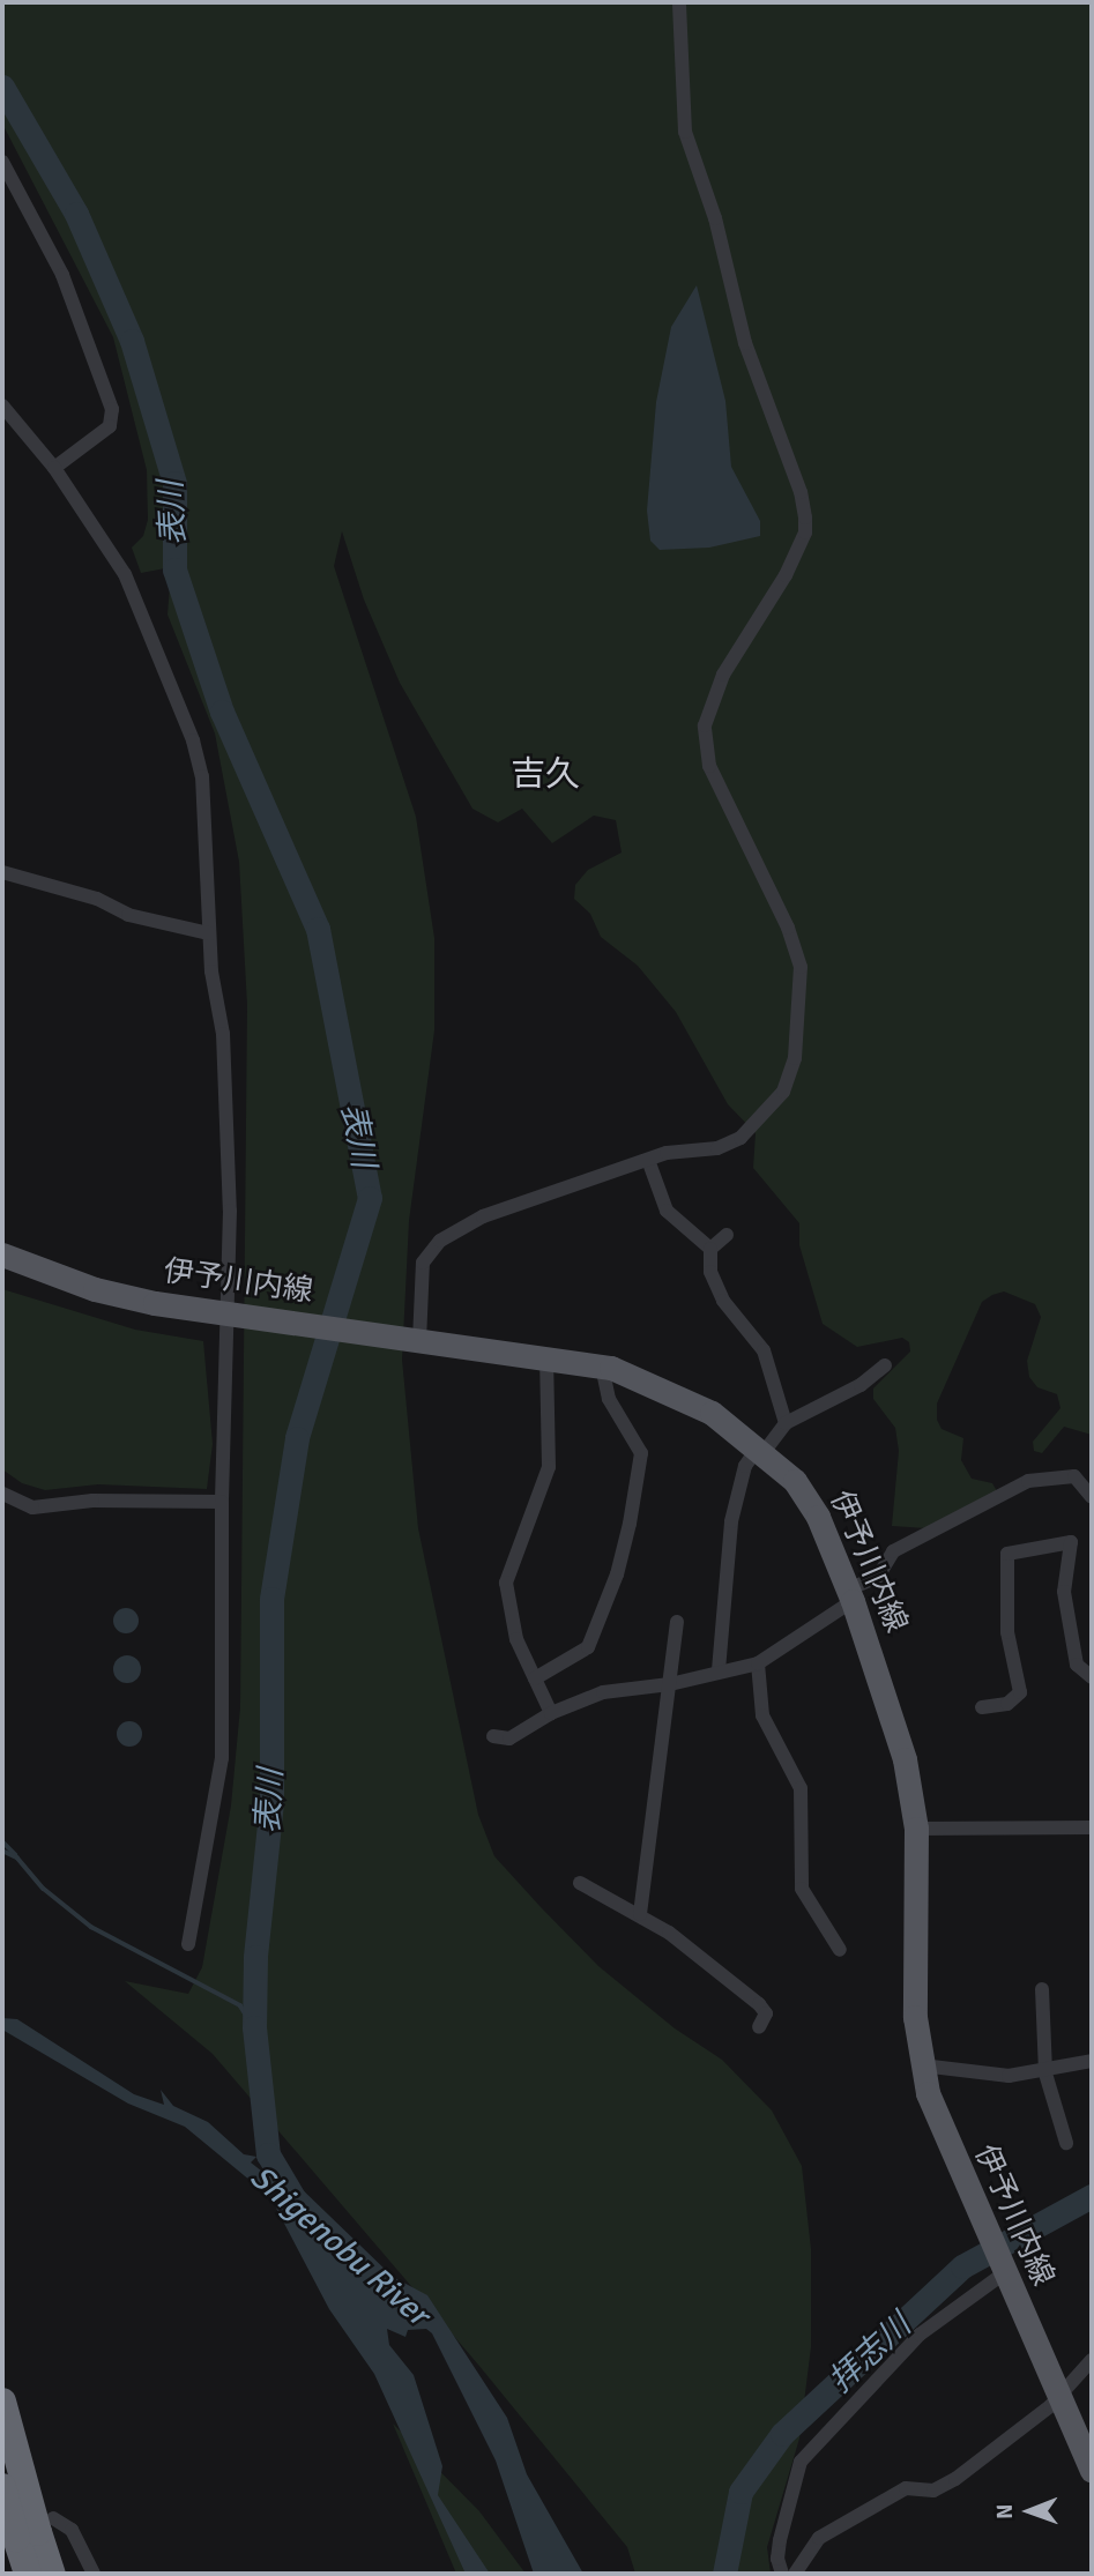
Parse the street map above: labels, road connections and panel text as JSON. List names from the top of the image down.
{
  "streets": {
    "main road": ["伊予川内線"]
  },
  "districts": ["吉久"],
  "water": ["表川", "Shigenobu River", "拝志川"],
  "north": "left"
}
